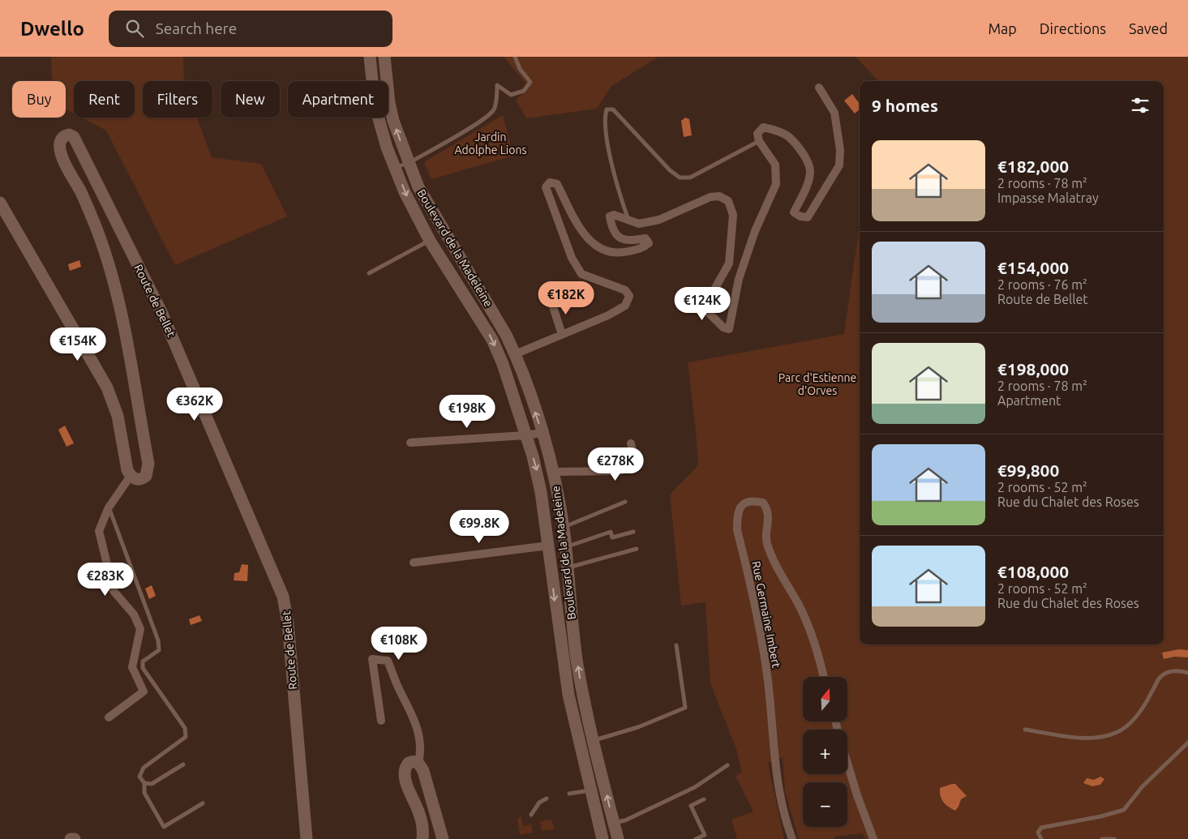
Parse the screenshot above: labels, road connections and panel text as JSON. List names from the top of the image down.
{
  "streets": {
    "street": ["Boulevard de la Madeleine", "Route de Bellet", "Rue Germaine Imbert"]
  },
  "parks": ["Jardin Adolphe Lions", "Parc d'Estienne d'Orves"],
  "north": "top",
  "page": {
    "header": "Dwello",
    "search": "Search here",
    "nav": ["Map", "Directions", "Saved"],
    "chip": [
      "Buy",
      "Rent",
      "Filters",
      "New",
      "Apartment"
    ],
    "heading": "9 homes",
    "list": [
      {
        "name": "€182,000",
        "note": "2 rooms · 78 m² · Impasse Malatray"
      },
      {
        "name": "€154,000",
        "note": "2 rooms · 76 m² · Route de Bellet"
      },
      {
        "name": "€198,000",
        "note": "2 rooms · 78 m² · Apartment"
      },
      {
        "name": "€99,800",
        "note": "2 rooms · 52 m² · Rue du Chalet des Roses"
      },
      {
        "name": "€108,000",
        "note": "2 rooms · 52 m² · Rue du Chalet des Roses"
      }
    ],
    "price": [
      "€182K",
      "€124K",
      "€154K",
      "€362K",
      "€198K",
      "€278K",
      "€99.8K",
      "€283K",
      "€108K"
    ],
    "map_buttons": ["+", "−"]
  }
}
